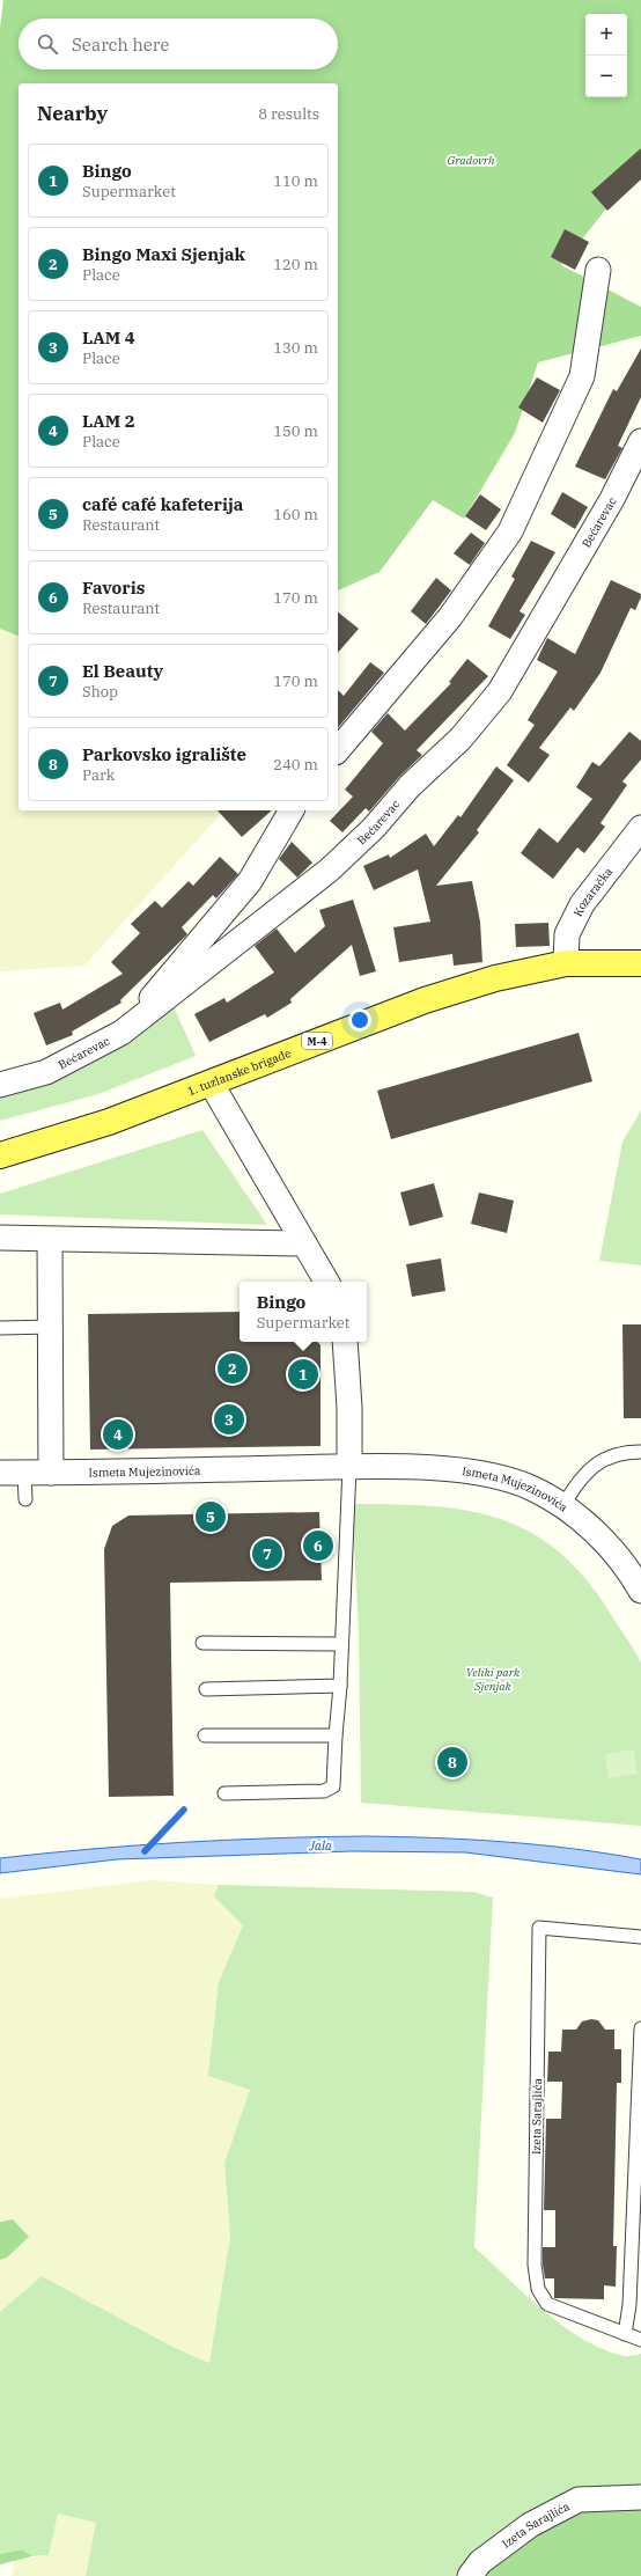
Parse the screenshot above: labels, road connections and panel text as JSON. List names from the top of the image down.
{
  "streets": {
    "main road": ["M-4", "1. tuzlanske brigade"],
    "street": [
      "Bećarevac",
      "Kozaračka",
      "Ismeta Mujezinovića",
      "Izeta Sarajlića"
    ]
  },
  "crossings": [
    ["Kozaračka", "1. tuzlanske brigade"]
  ],
  "water": ["Jala"],
  "parks": ["Gradovrh", "Veliki park Sjenjak"],
  "page": {
    "map_buttons": ["+", "−"],
    "search": "Search here",
    "heading": ["Nearby", "8 results"],
    "list": [
      {
        "mark": "1",
        "name": "Bingo",
        "note": "Supermarket",
        "value": "110 m"
      },
      {
        "mark": "2",
        "name": "Bingo Maxi Sjenjak",
        "note": "Place",
        "value": "120 m"
      },
      {
        "mark": "3",
        "name": "LAM 4",
        "note": "Place",
        "value": "130 m"
      },
      {
        "mark": "4",
        "name": "LAM 2",
        "note": "Place",
        "value": "150 m"
      },
      {
        "mark": "5",
        "name": "café café kafeterija",
        "note": "Restaurant",
        "value": "160 m"
      },
      {
        "mark": "6",
        "name": "Favoris",
        "note": "Restaurant",
        "value": "170 m"
      },
      {
        "mark": "7",
        "name": "El Beauty",
        "note": "Shop",
        "value": "170 m"
      },
      {
        "mark": "8",
        "name": "Parkovsko igralište",
        "note": "Park",
        "value": "240 m"
      }
    ],
    "popup": ["Bingo", "Supermarket"],
    "pins": [
      "2",
      "1",
      "3",
      "4",
      "5",
      "6",
      "7",
      "8"
    ]
  }
}
